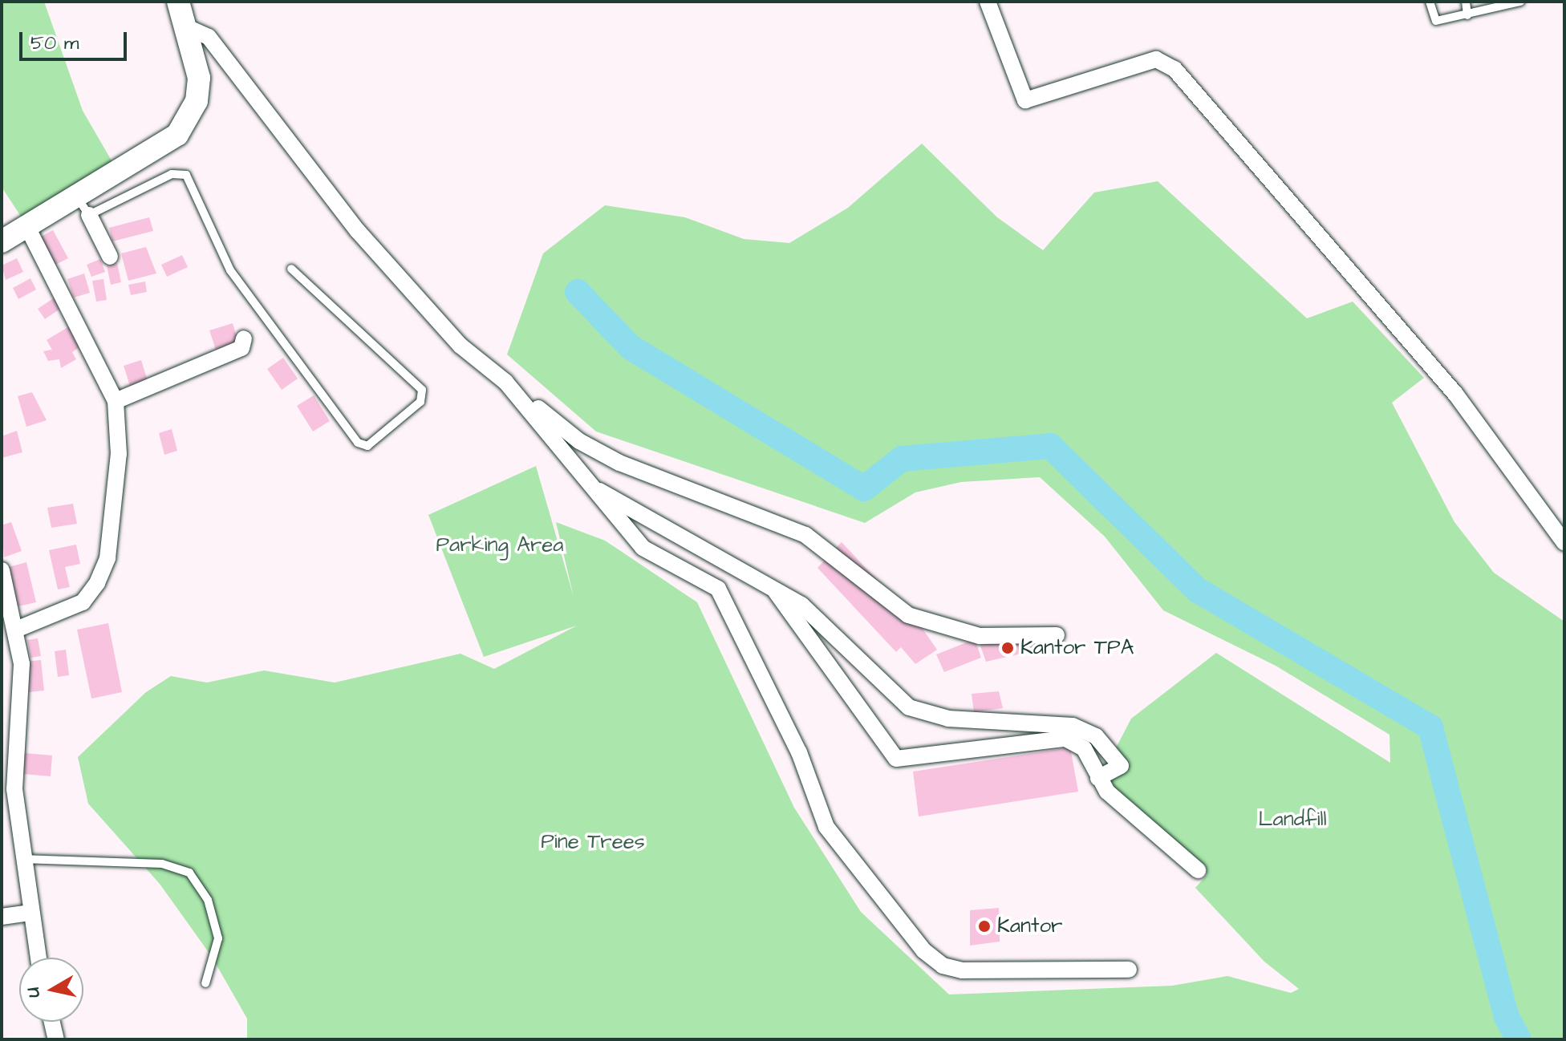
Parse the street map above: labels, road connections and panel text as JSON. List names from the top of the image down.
{
  "parks": ["Parking Area", "Landfill", "Pine Trees"],
  "places": ["Kantor TPA", "Kantor"],
  "scale_bar": "50 m",
  "north": "left"
}
